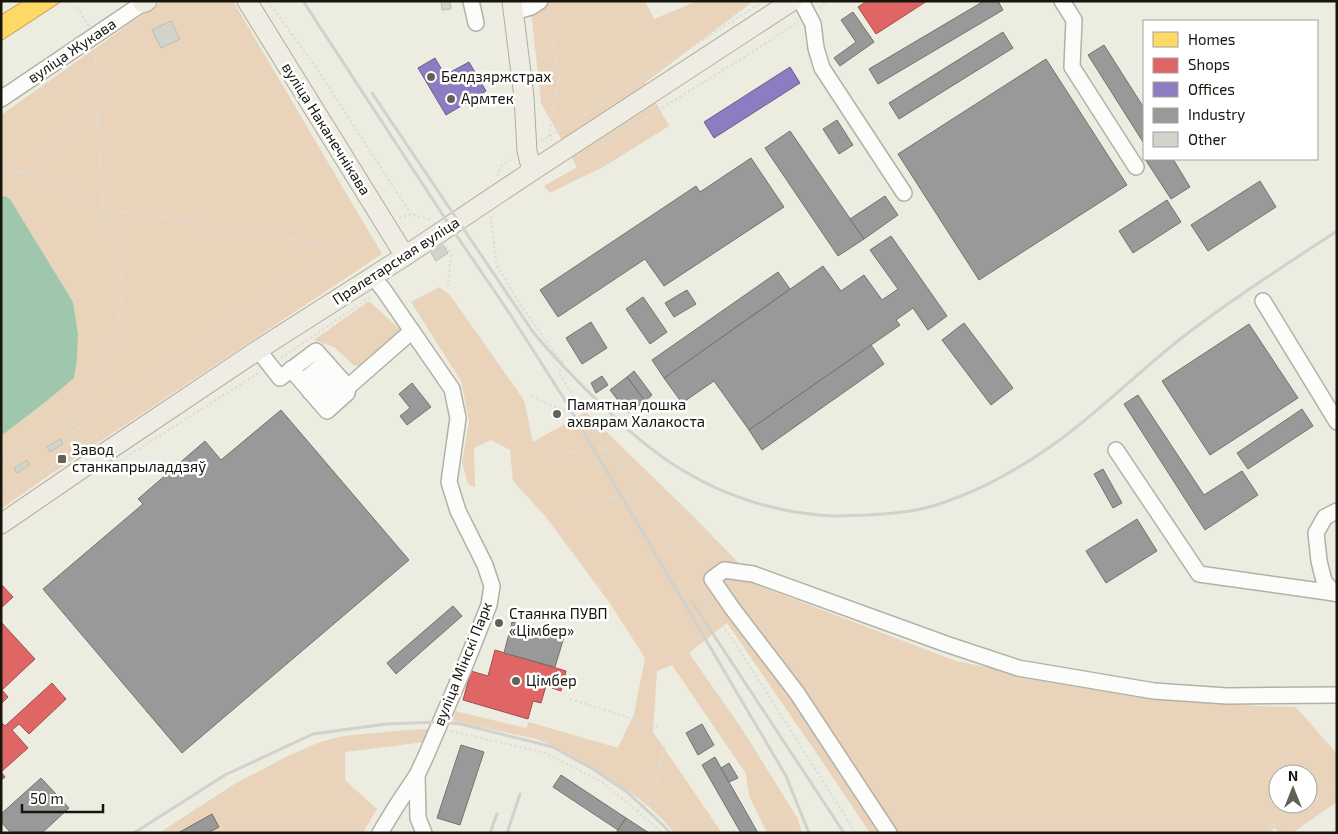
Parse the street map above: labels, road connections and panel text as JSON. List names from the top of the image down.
{
  "streets": {
    "main road": ["вуліца Наканечнікава", "Пралетарская вуліца"],
    "street": ["вуліца Жукава", "вуліца Мінскі Парк"]
  },
  "crossings": [
    ["вуліца Наканечнікава", "Пралетарская вуліца"],
    ["Пралетарская вуліца", "вуліца Мінскі Парк"]
  ],
  "places": {
    "other": [
      "Белдзяржстрах",
      "Армтек",
      "Памятная дошка ахвярам Халакоста",
      "Стаянка ПУВП «Цімбер»",
      "Цімбер"
    ],
    "transit": ["Завод станкапрыладдзяў"]
  },
  "legend": [
    "Homes",
    "Shops",
    "Offices",
    "Industry",
    "Other"
  ],
  "scale_bar": "50 m",
  "north": "top"
}
